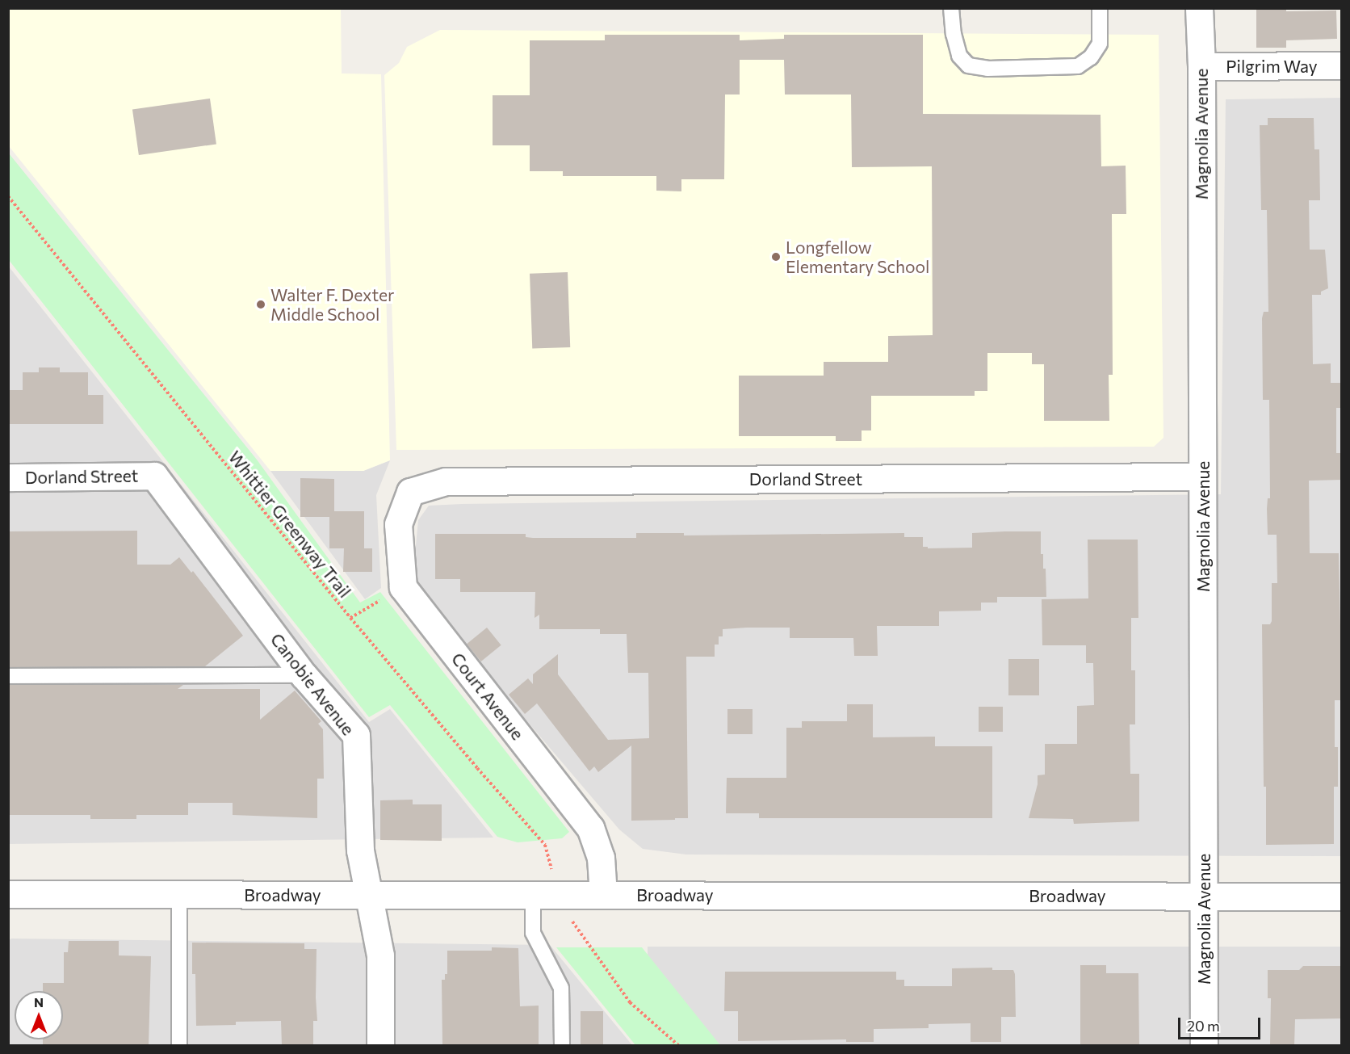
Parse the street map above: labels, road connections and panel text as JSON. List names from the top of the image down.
{
  "streets": {
    "street": [
      "Pilgrim Way",
      "Magnolia Avenue",
      "Dorland Street",
      "Canobie Avenue",
      "Court Avenue",
      "Broadway"
    ],
    "path": ["Whittier Greenway Trail"]
  },
  "crossings": [
    ["Pilgrim Way", "Magnolia Avenue"],
    ["Magnolia Avenue", "Dorland Street"],
    ["Magnolia Avenue", "Broadway"],
    ["Dorland Street", "Canobie Avenue"],
    ["Dorland Street", "Court Avenue"],
    ["Canobie Avenue", "Broadway"],
    ["Court Avenue", "Broadway"]
  ],
  "places": ["Longfellow Elementary School", "Walter F. Dexter Middle School"],
  "scale_bar": "20 m",
  "north": "top"
}
